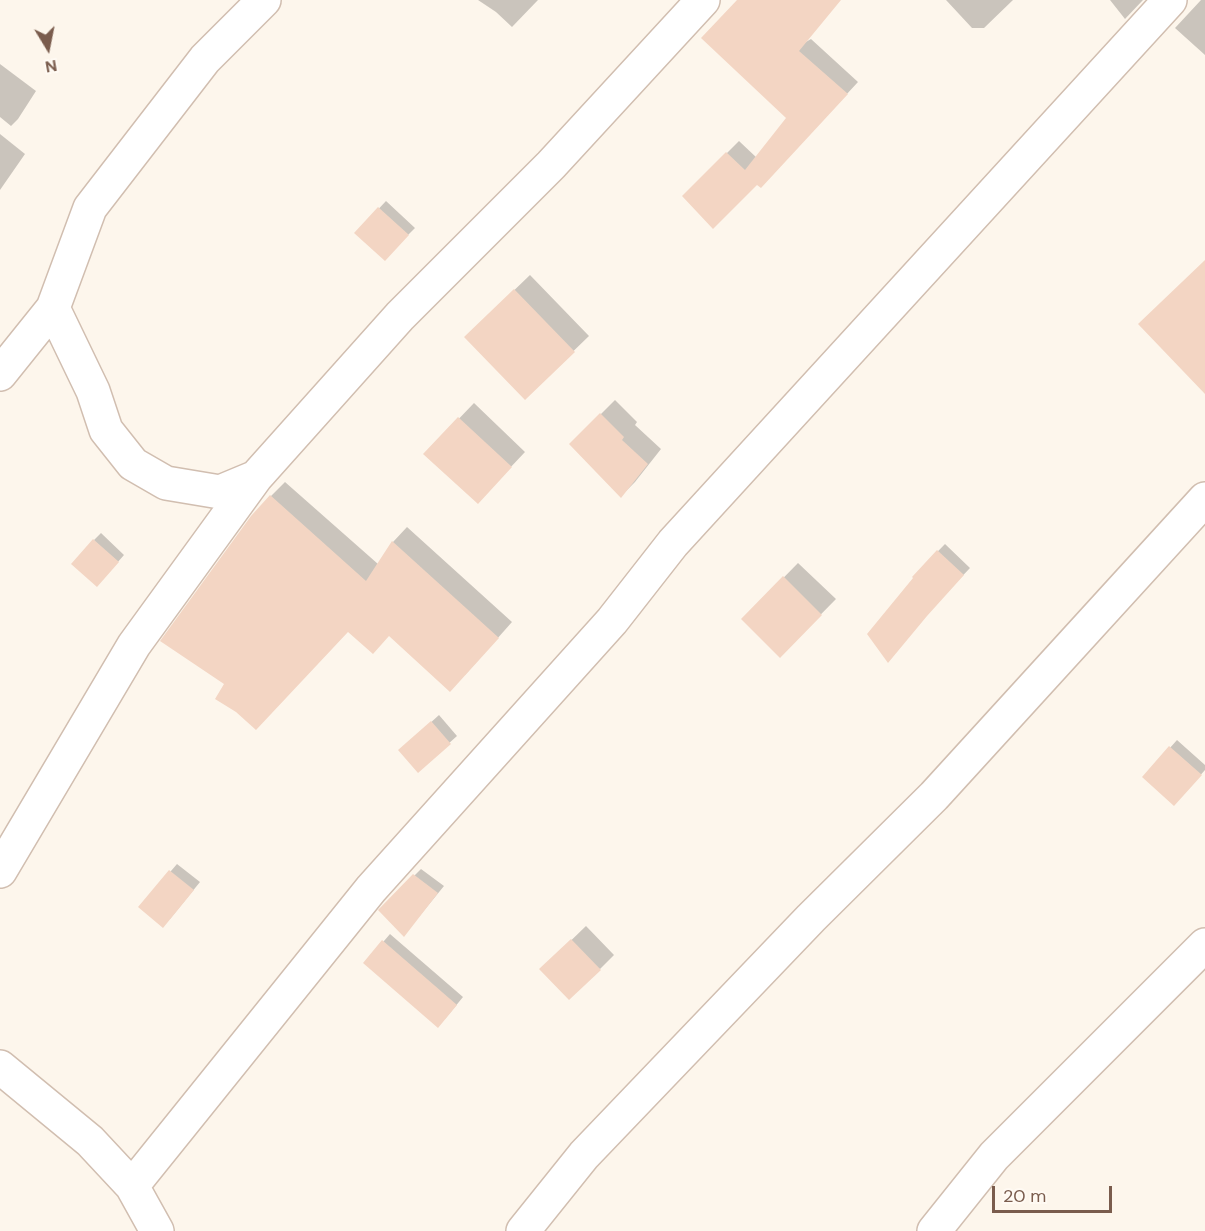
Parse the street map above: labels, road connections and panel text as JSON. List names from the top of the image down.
{
  "scale_bar": "20 m",
  "north": "bottom"
}
